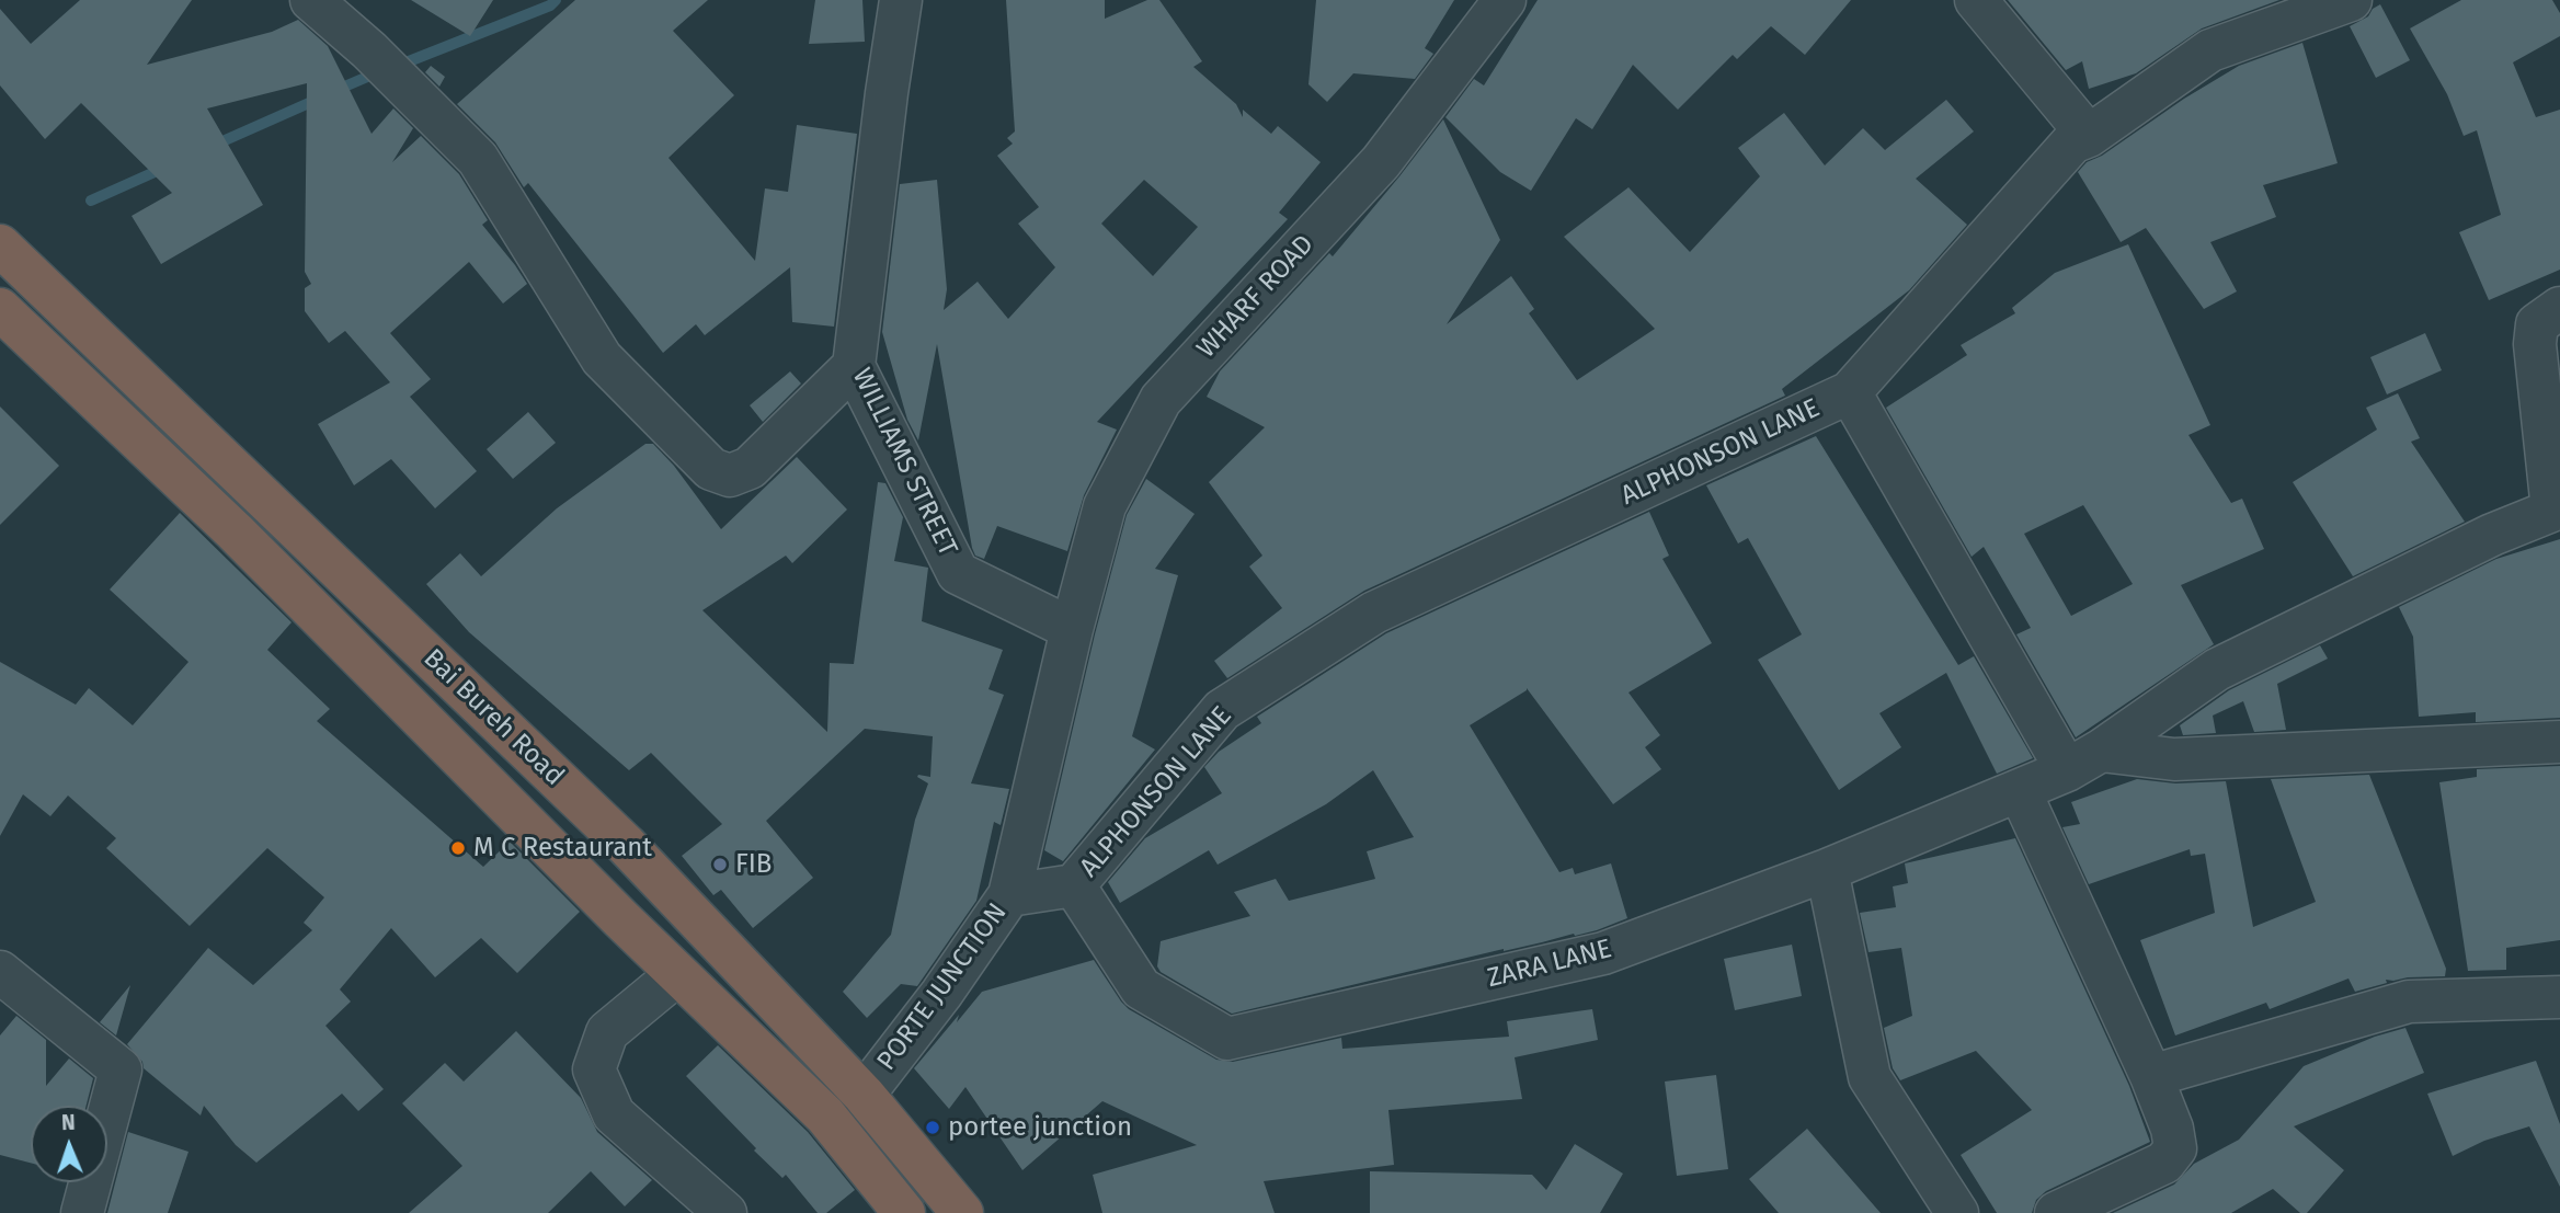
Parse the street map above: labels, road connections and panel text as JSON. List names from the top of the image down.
{
  "streets": {
    "highway": ["Bai Bureh Road"],
    "street": [
      "WHARF ROAD",
      "ALPHONSON LANE",
      "WILLIAMS STREET",
      "ZARA LANE",
      "PORTE JUNCTION"
    ]
  },
  "crossings": [
    ["WHARF ROAD", "WILLIAMS STREET"],
    ["ALPHONSON LANE", "ZARA LANE"],
    ["ALPHONSON LANE", "PORTE JUNCTION"],
    ["Bai Bureh Road", "PORTE JUNCTION"],
    ["ZARA LANE", "PORTE JUNCTION"]
  ],
  "places": ["M C Restaurant", "FIB", "portee junction"],
  "north": "top"
}
